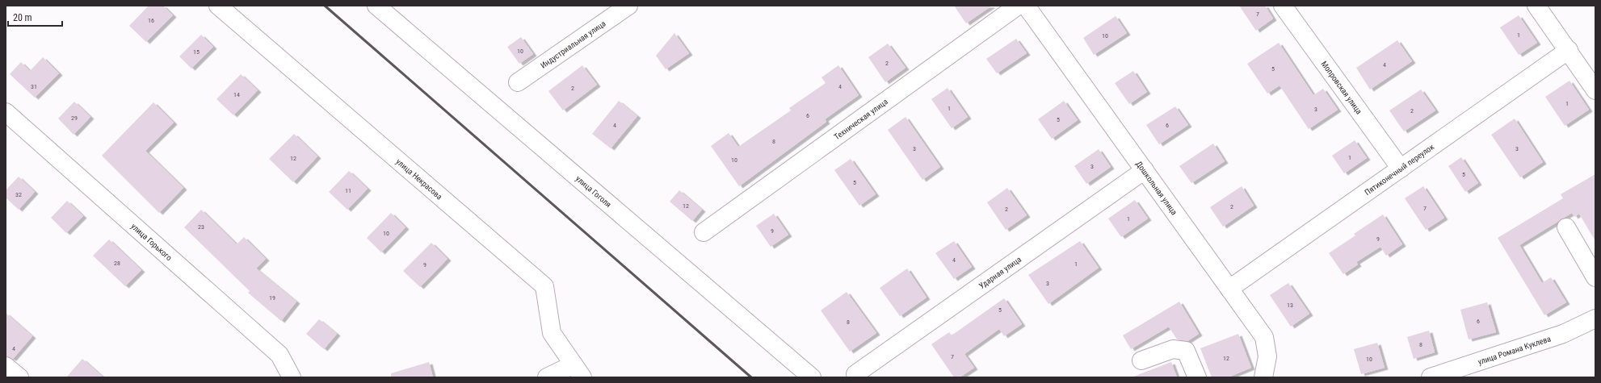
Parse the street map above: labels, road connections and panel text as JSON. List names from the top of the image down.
{
  "streets": {
    "street": [
      "Индустриальная улица",
      "Мопровская улица",
      "Техническая улица",
      "Пятиконечный переулок",
      "улица Некрасова",
      "Дошкольная улица",
      "улица Гоголя",
      "улица Горького",
      "Ударная улица",
      "улица Романа Куклева"
    ]
  },
  "crossings": [
    ["Мопровская улица", "Пятиконечный переулок"],
    ["Пятиконечный переулок", "Дошкольная улица"],
    ["Дошкольная улица", "Ударная улица"]
  ],
  "house_numbers": [
    "7",
    "16",
    "1",
    "10",
    "10",
    "15",
    "2",
    "4",
    "5",
    "31",
    "4",
    "2",
    "14",
    "1",
    "1",
    "3",
    "2",
    "6",
    "29",
    "5",
    "4",
    "6",
    "8",
    "3",
    "3",
    "1",
    "12",
    "10",
    "3",
    "5",
    "5",
    "11",
    "32",
    "12",
    "2",
    "7",
    "2",
    "1",
    "23",
    "9",
    "10",
    "9",
    "4",
    "28",
    "1",
    "9",
    "3",
    "19",
    "13",
    "5",
    "6",
    "8",
    "8",
    "4",
    "7",
    "12",
    "10"
  ],
  "scale_bar": "20 m"
}
